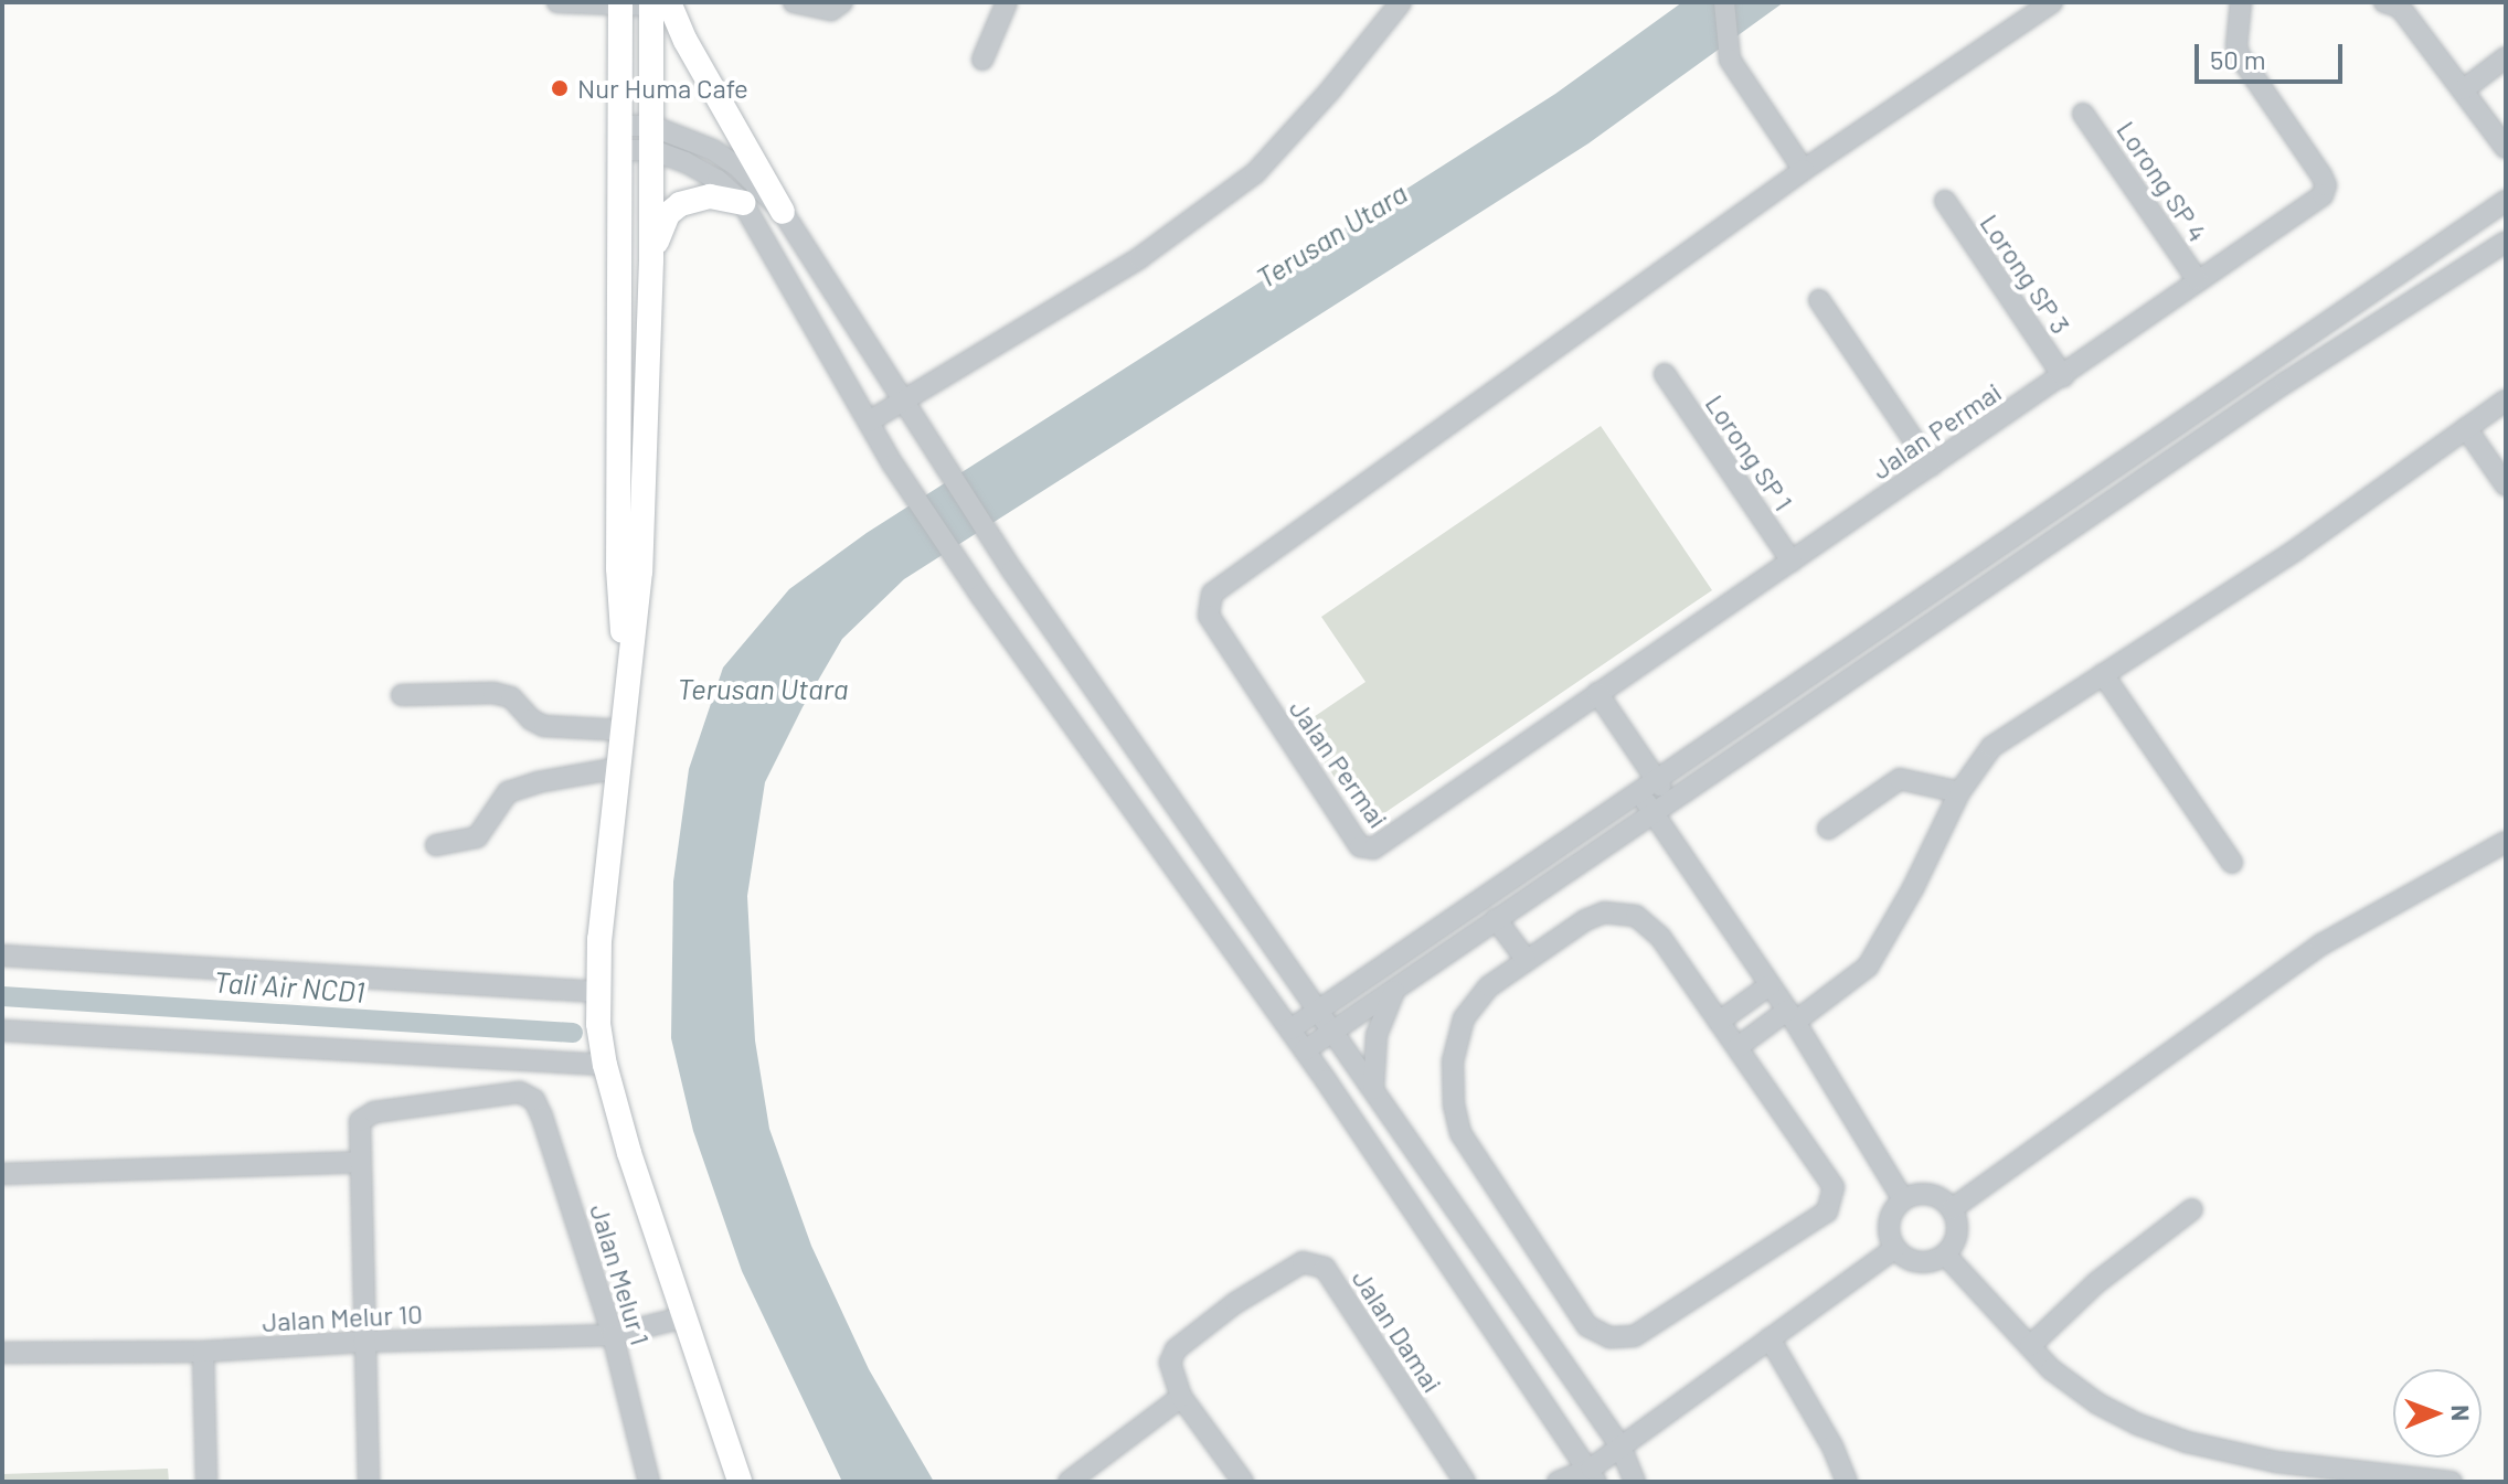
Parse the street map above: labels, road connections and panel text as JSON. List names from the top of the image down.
{
  "streets": {
    "street": [
      "Lorong SP 4",
      "Lorong SP 3",
      "Jalan Permai",
      "Lorong SP 1",
      "Jalan Melur 1",
      "Jalan Melur 10",
      "Jalan Damai"
    ]
  },
  "crossings": [
    ["Lorong SP 4", "Jalan Permai"],
    ["Lorong SP 3", "Jalan Permai"],
    ["Jalan Permai", "Lorong SP 1"],
    ["Jalan Melur 1", "Jalan Melur 10"]
  ],
  "water": ["Terusan Utara", "Tali Air NCD1"],
  "places": ["Nur Huma Cafe"],
  "scale_bar": "50 m",
  "north": "right"
}
